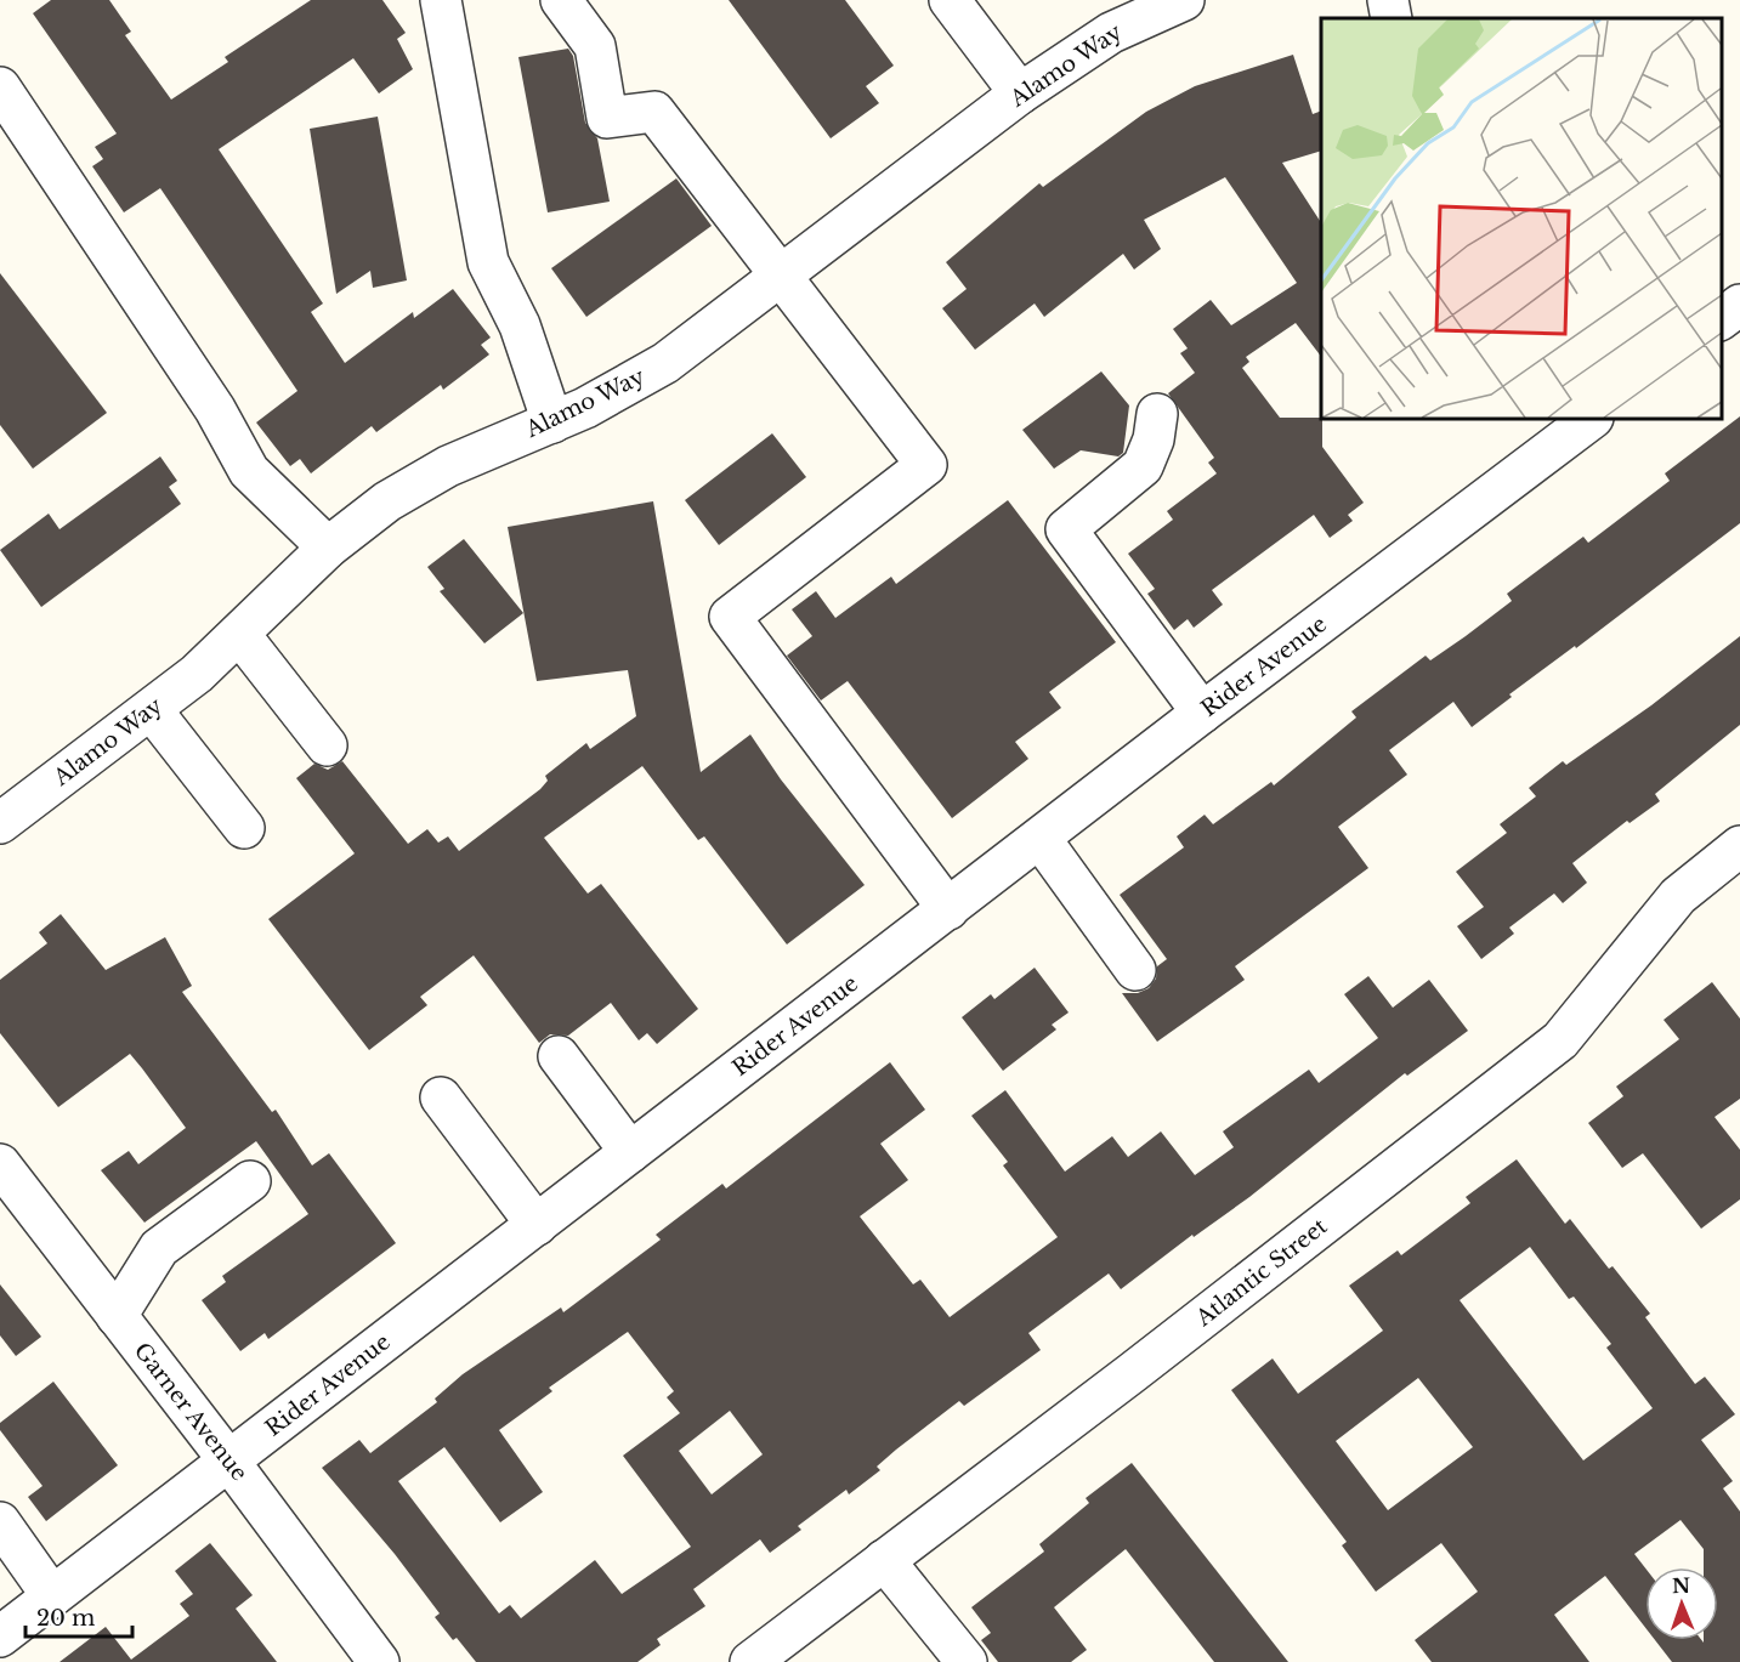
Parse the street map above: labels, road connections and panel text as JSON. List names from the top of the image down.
{
  "streets": {
    "street": [
      "Alamo Way",
      "Rider Avenue",
      "Atlantic Street",
      "Garner Avenue"
    ]
  },
  "crossings": [
    ["Rider Avenue", "Garner Avenue"]
  ],
  "scale_bar": "20 m",
  "north": "top"
}
